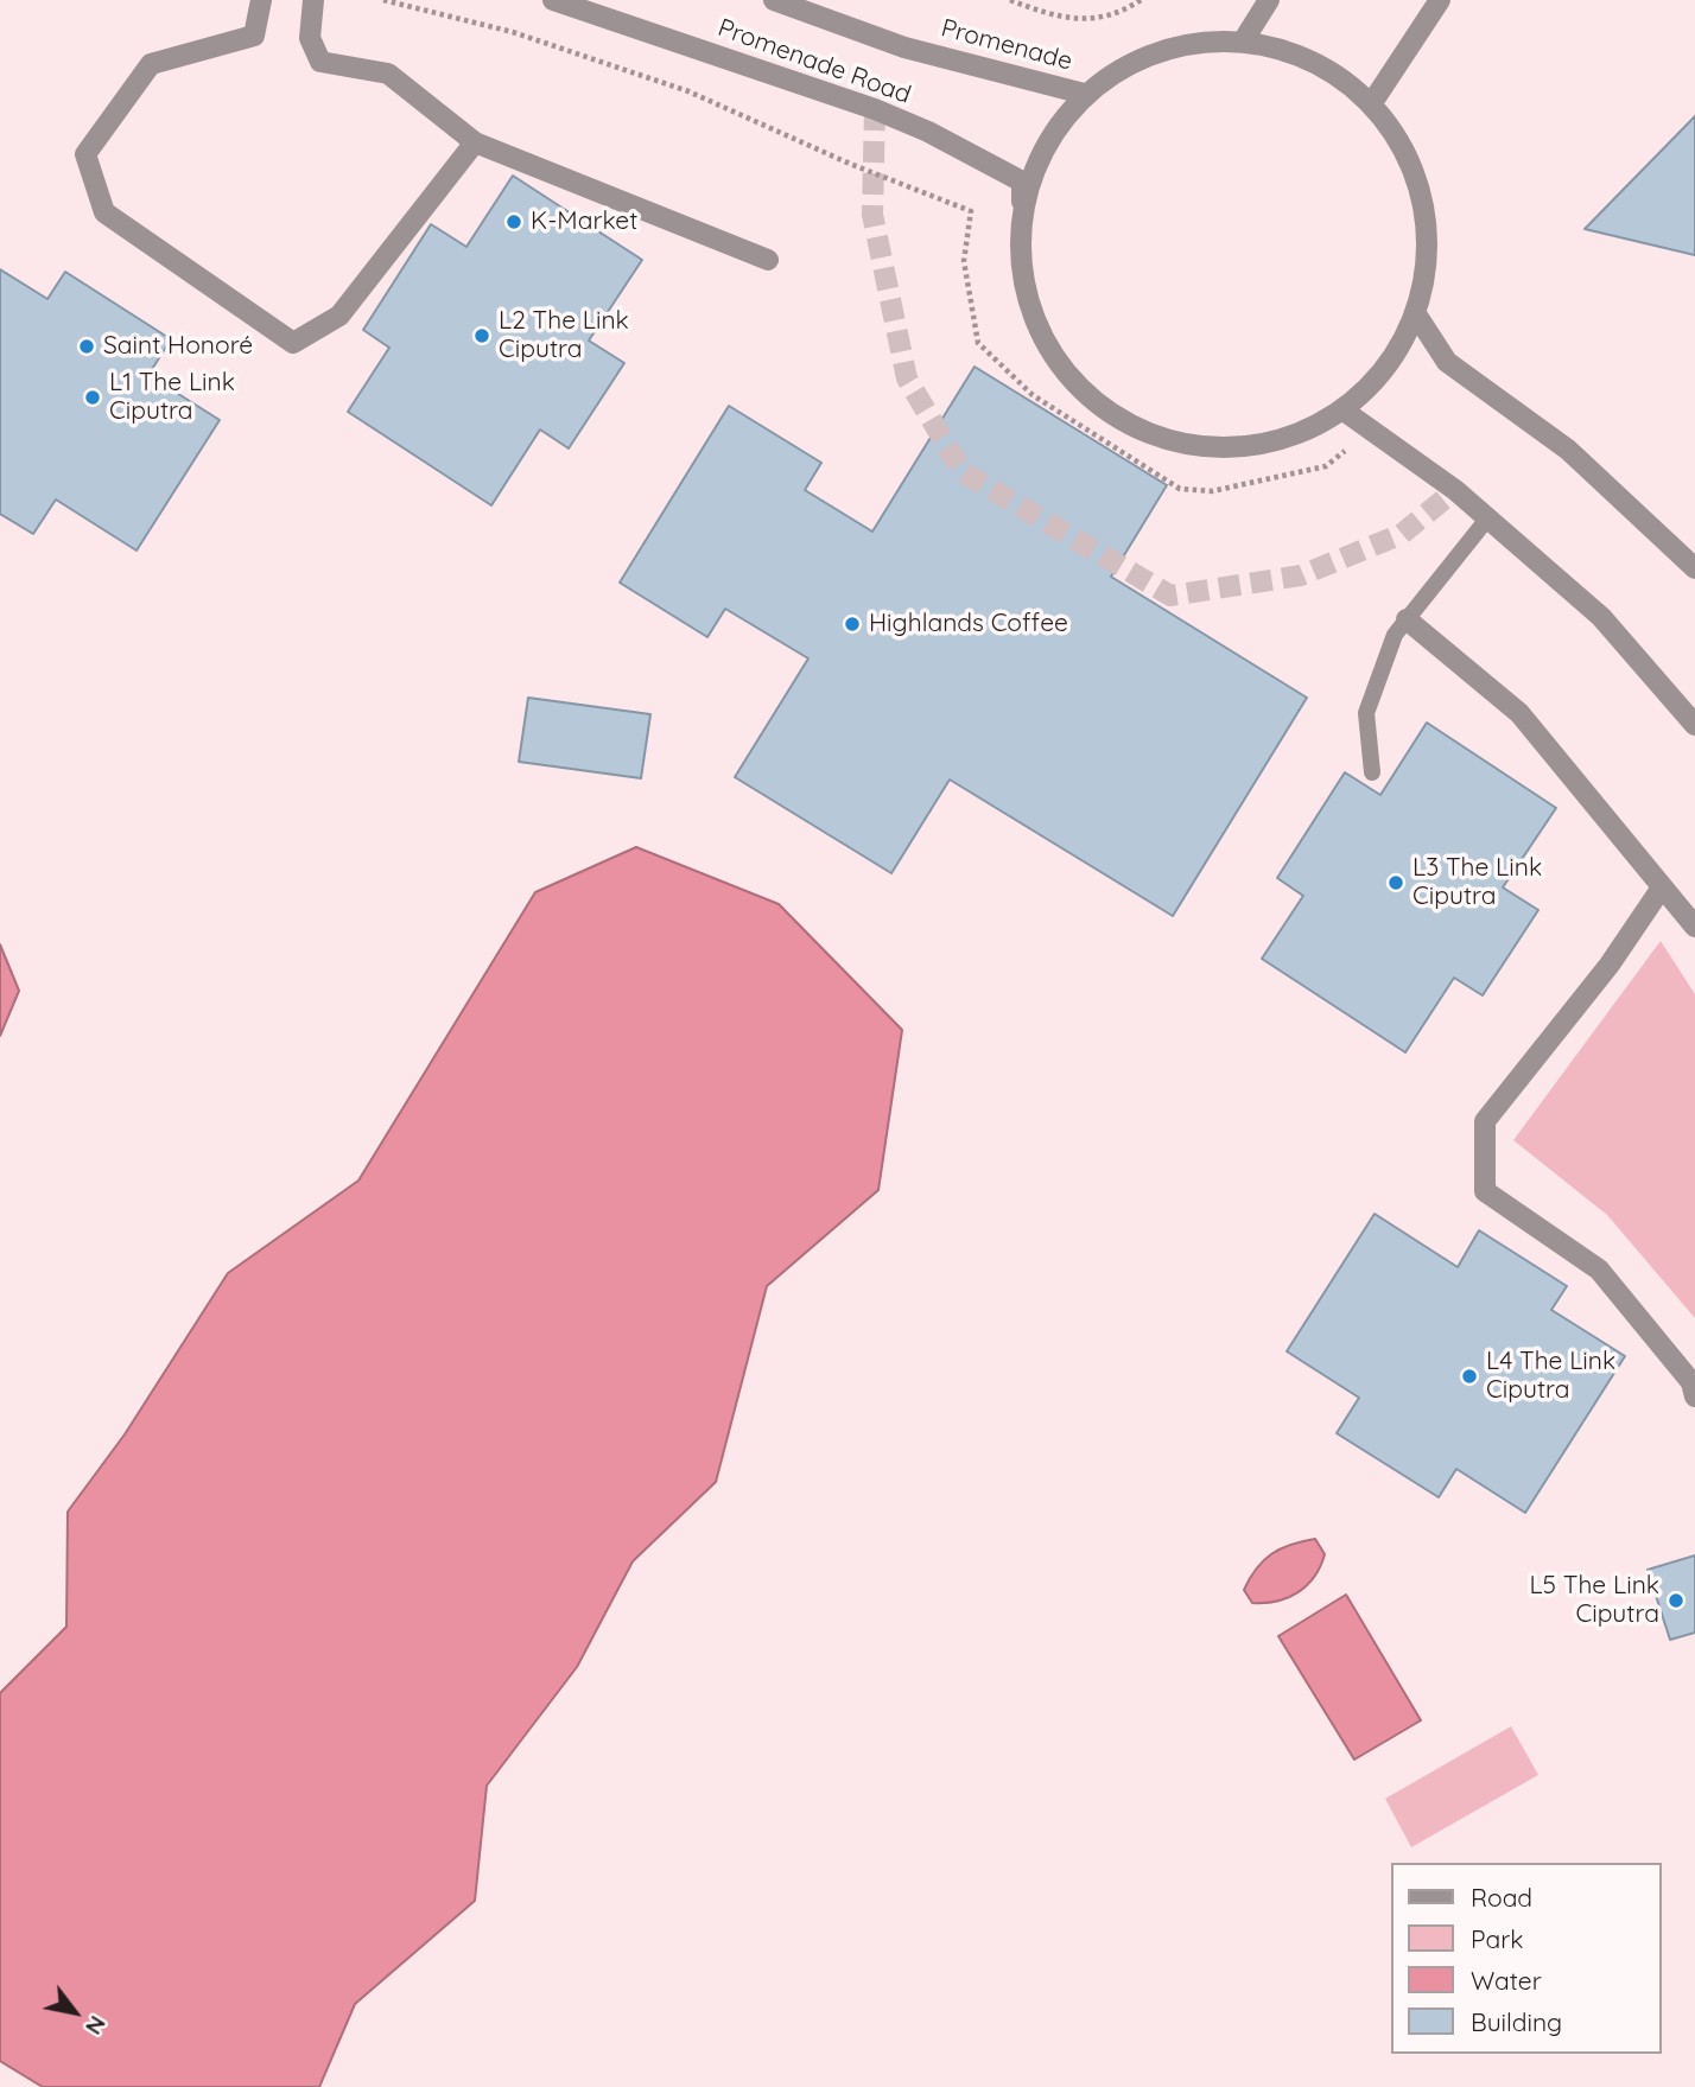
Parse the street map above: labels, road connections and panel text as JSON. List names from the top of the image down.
{
  "streets": {
    "street": ["Promenade", "Promenade Road"]
  },
  "places": [
    "K-Market",
    "L2 The Link Ciputra",
    "Saint Honoré",
    "L1 The Link Ciputra",
    "Highlands Coffee",
    "L3 The Link Ciputra",
    "L4 The Link Ciputra",
    "L5 The Link Ciputra"
  ],
  "legend": [
    "Road",
    "Park",
    "Water",
    "Building"
  ],
  "north": "bottom right"
}
